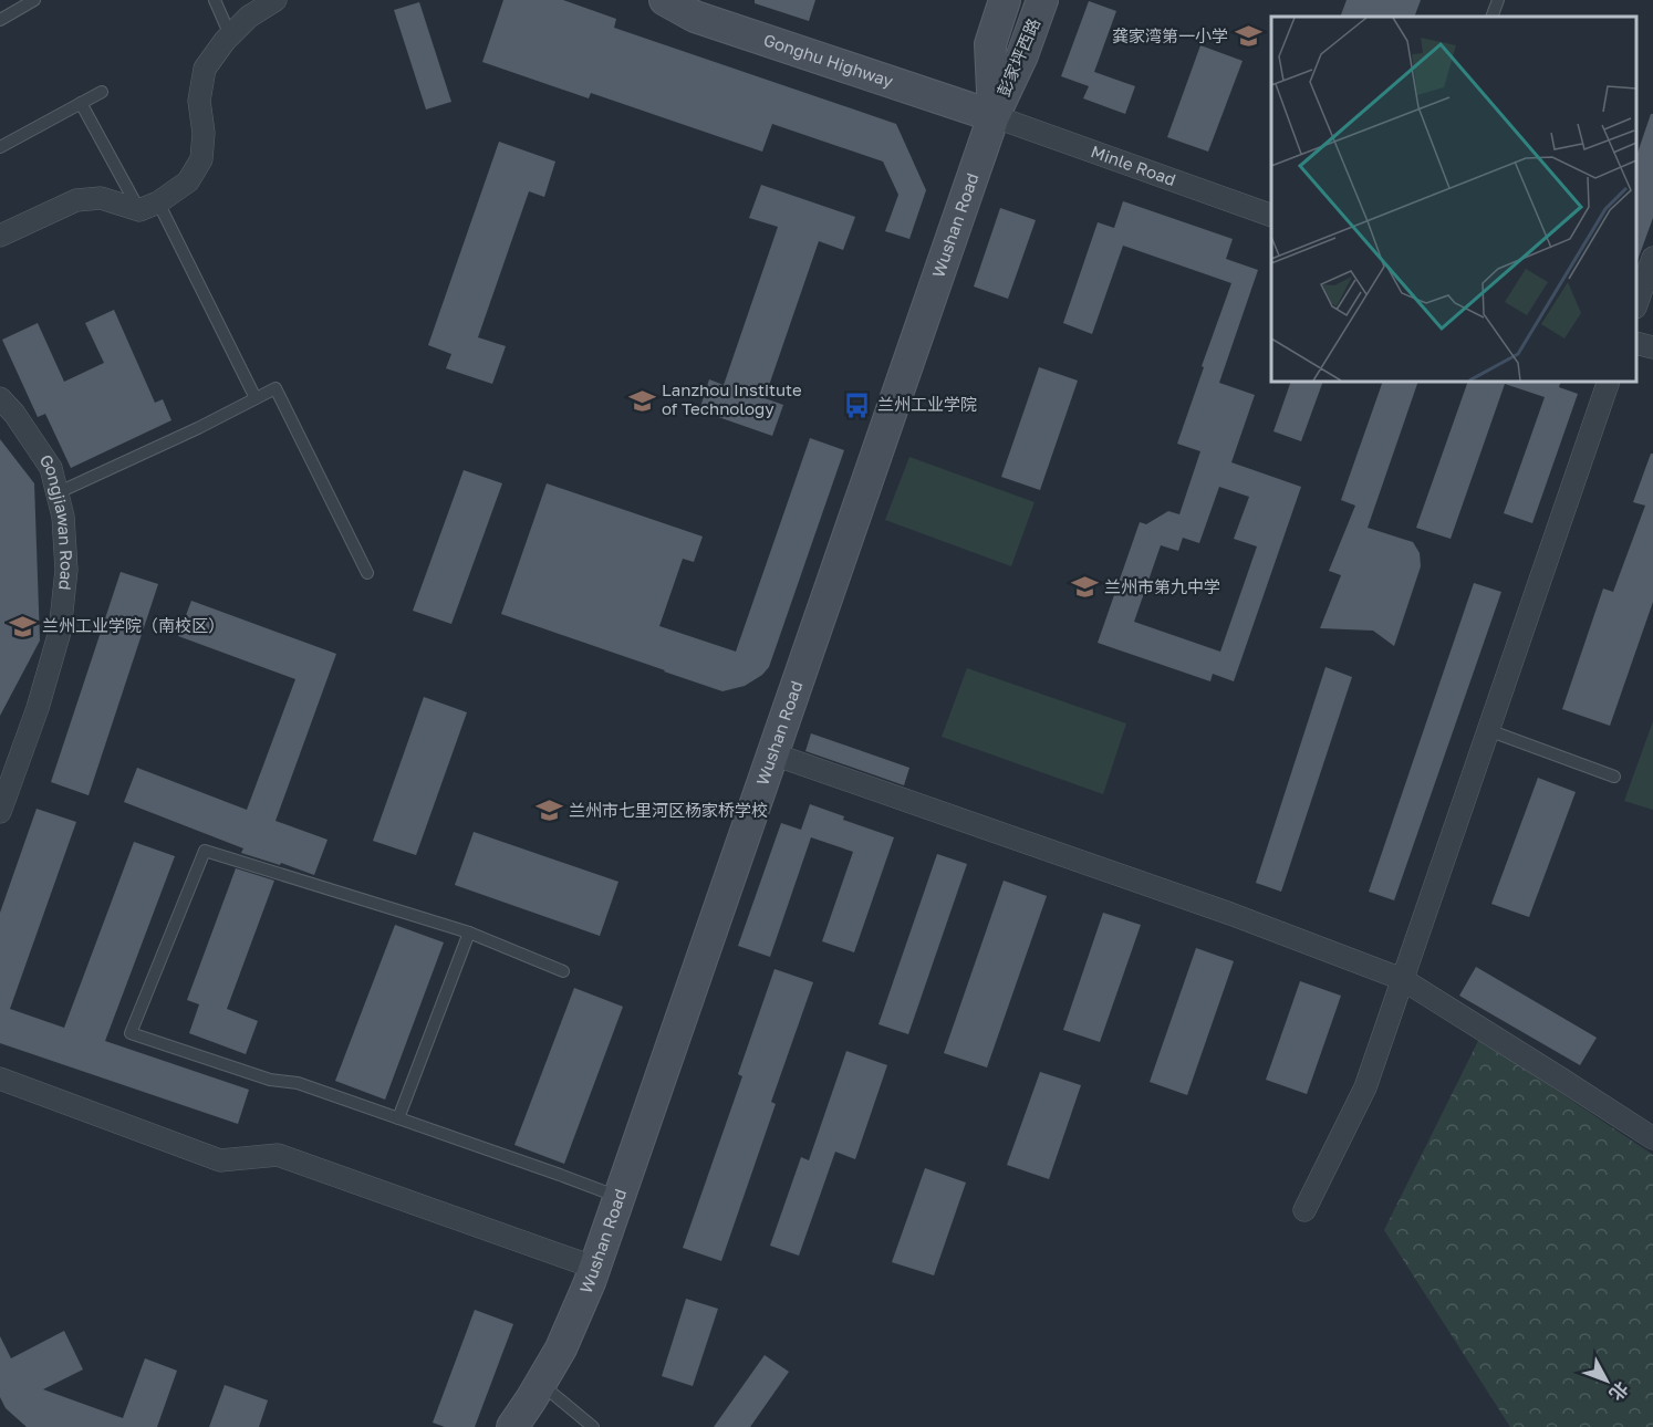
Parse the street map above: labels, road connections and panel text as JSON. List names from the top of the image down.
{
  "streets": {
    "main road": ["彭家坪西路", "Gonghu Highway", "Wushan Road"],
    "street": ["Minle Road", "Gongjiawan Road"]
  },
  "crossings": [
    ["彭家坪西路", "Gonghu Highway"],
    ["彭家坪西路", "Minle Road"],
    ["彭家坪西路", "Wushan Road"],
    ["Gonghu Highway", "Minle Road"],
    ["Gonghu Highway", "Wushan Road"],
    ["Minle Road", "Wushan Road"]
  ],
  "places": {
    "school or university": [
      "龚家湾第一小学",
      "Lanzhou Institute of Technology",
      "兰州市第九中学",
      "兰州工业学院（南校区）",
      "兰州市七里河区杨家桥学校"
    ],
    "bus stop": ["兰州工业学院"]
  },
  "north": "bottom right"
}
